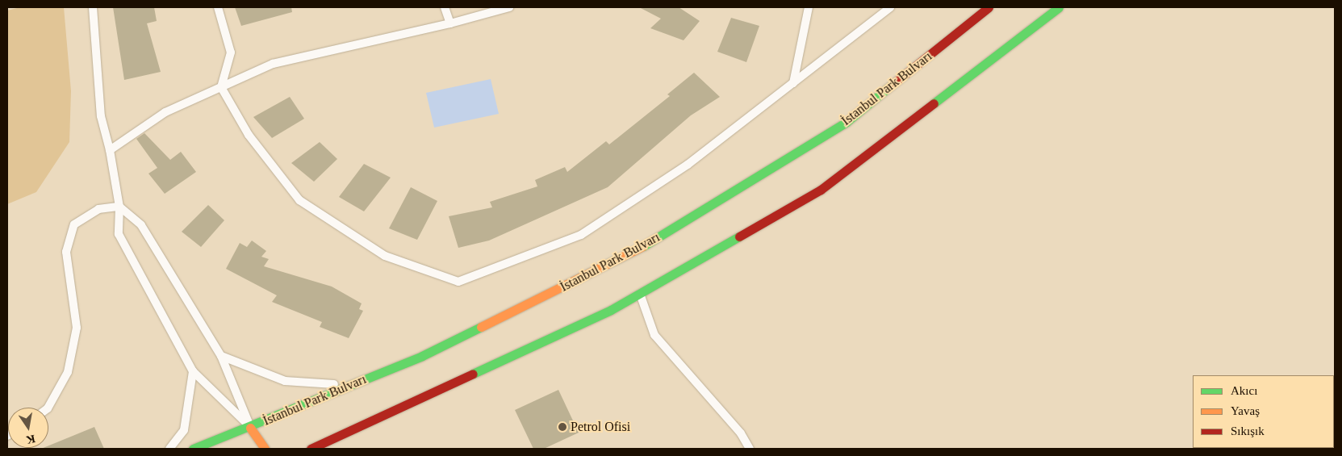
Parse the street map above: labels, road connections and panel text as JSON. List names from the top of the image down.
{
  "streets": {
    "main road": ["İstanbul Park Bulvarı"]
  },
  "places": ["Petrol Ofisi"],
  "legend": ["Akıcı", "Yavaş", "Sıkışık"],
  "north": "bottom"
}
